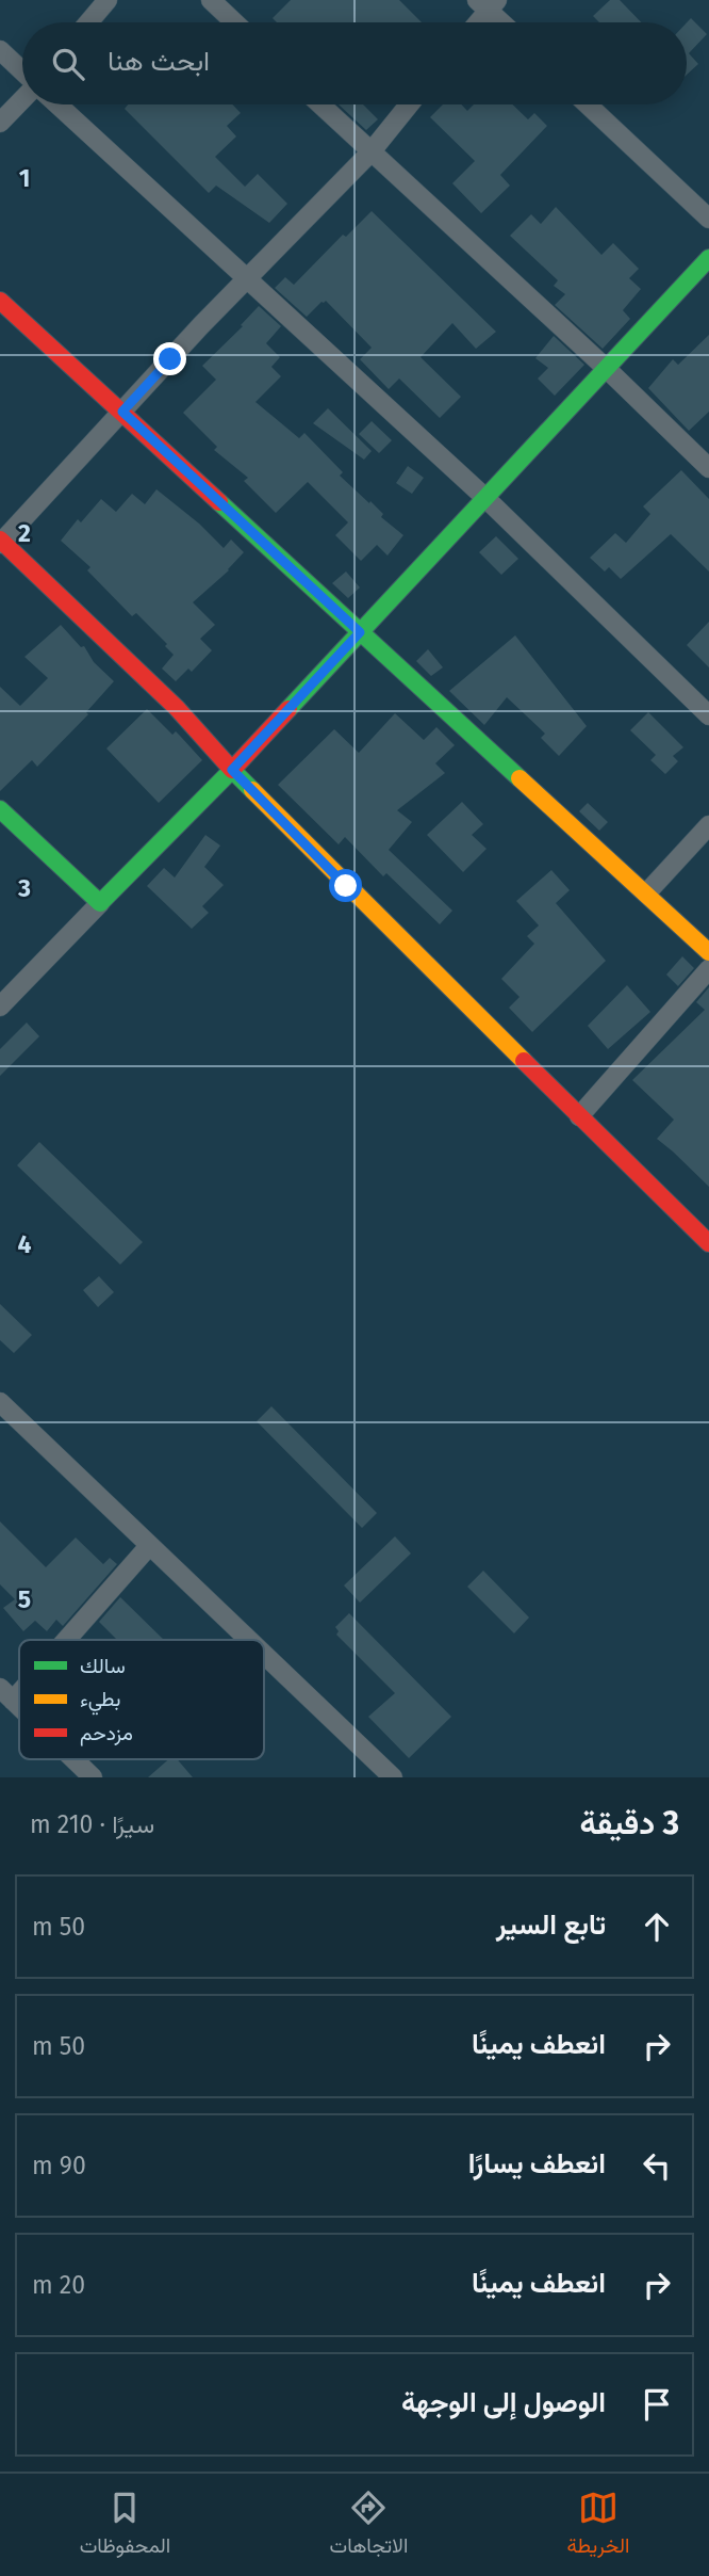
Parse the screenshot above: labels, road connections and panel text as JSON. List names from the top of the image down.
{
  "legend": ["سالك", "بطيء", "مزدحم"],
  "page": {
    "search": "ابحث هنا",
    "heading": ["3 دقيقة", "سيرًا · 210 m"],
    "list": [
      ["تابع السير", "50 m"],
      ["انعطف يمينًا", "50 m"],
      ["انعطف يسارًا", "90 m"],
      ["انعطف يمينًا", "20 m"],
      "الوصول إلى الوجهة"
    ],
    "nav": ["الخريطة", "الاتجاهات", "المحفوظات"]
  },
  "grid": {
    "rows": [
      "1",
      "2",
      "3",
      "4",
      "5"
    ]
  }
}
